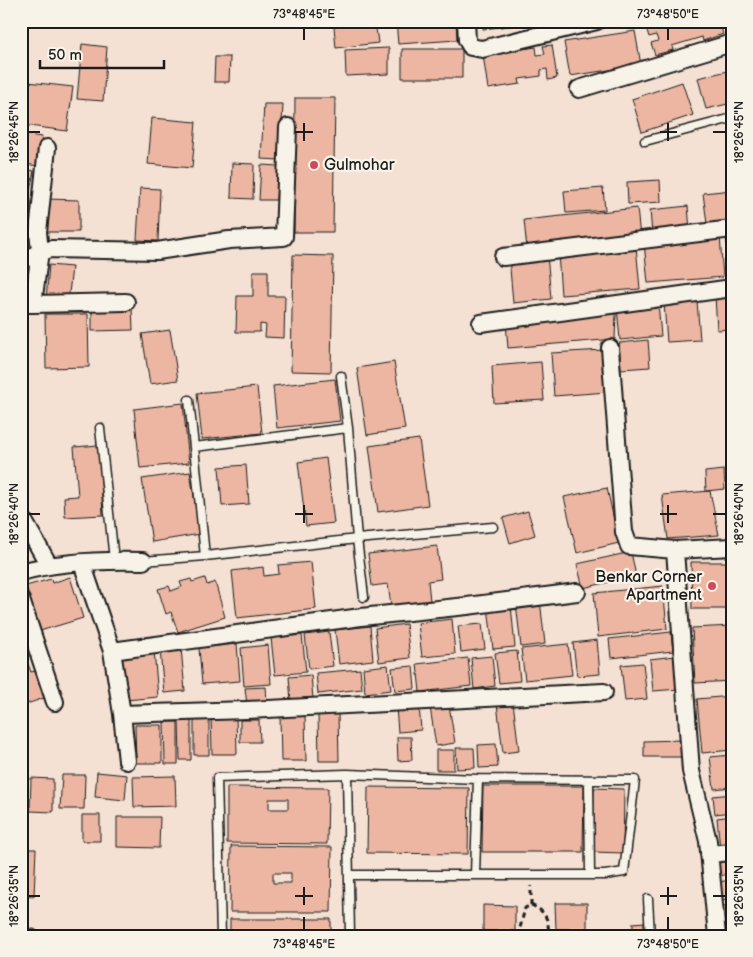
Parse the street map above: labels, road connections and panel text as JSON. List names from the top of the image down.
{
  "places": ["Gulmohar", "Benkar Corner Apartment"],
  "scale_bar": "50 m",
  "coordinates": [
    "73°48'45\"E",
    "73°48'50\"E",
    "18°26'45\"N",
    "18°26'40\"N",
    "18°26'35\"N"
  ]
}
